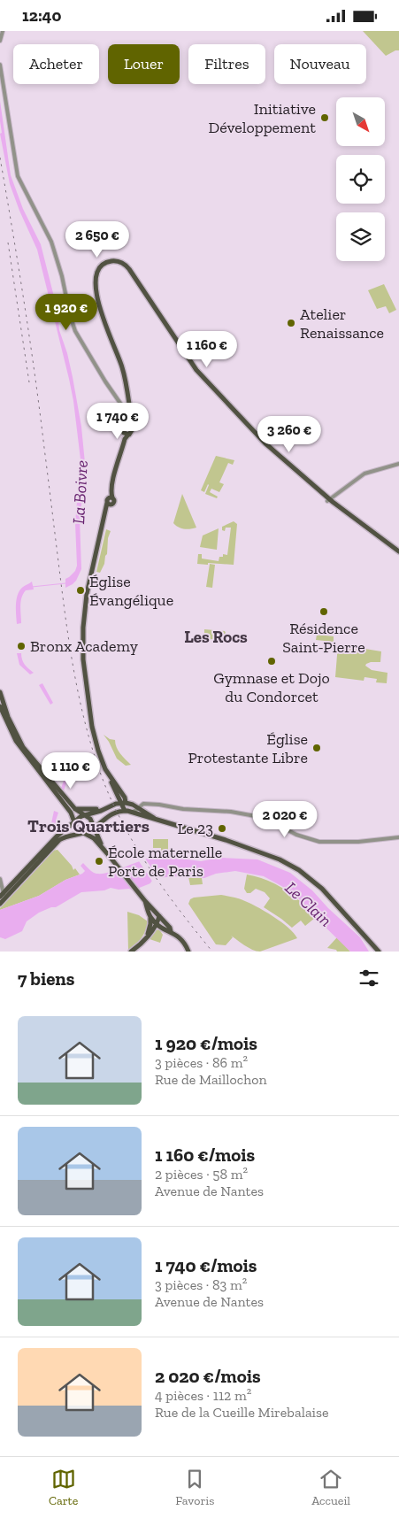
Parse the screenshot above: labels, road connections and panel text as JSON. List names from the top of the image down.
{
  "districts": ["Les Rocs", "Trois Quartiers"],
  "water": ["La Boivre", "Le Clain"],
  "places": [
    "Initiative Développement",
    "Atelier Renaissance",
    "Église Évangélique",
    "Résidence Saint-Pierre",
    "Bronx Academy",
    "Gymnase et Dojo du Condorcet",
    "Église Protestante Libre",
    "Le 23",
    "École maternelle Porte de Paris"
  ],
  "north": "bottom right",
  "page": {
    "status": "12:40",
    "chip": [
      "Acheter",
      "Louer",
      "Filtres",
      "Nouveau"
    ],
    "price": [
      "2 650 €",
      "1 920 €",
      "1 160 €",
      "1 740 €",
      "3 260 €",
      "1 110 €",
      "2 020 €"
    ],
    "heading": "7 biens",
    "list": [
      {
        "name": "1 920 €/mois",
        "note": "3 pièces · 86 m² · Rue de Maillochon"
      },
      {
        "name": "1 160 €/mois",
        "note": "2 pièces · 58 m² · Avenue de Nantes"
      },
      {
        "name": "1 740 €/mois",
        "note": "3 pièces · 83 m² · Avenue de Nantes"
      },
      {
        "name": "2 020 €/mois",
        "note": "4 pièces · 112 m² · Rue de la Cueille Mirebalaise"
      }
    ],
    "tabs": ["Carte", "Favoris", "Accueil"]
  }
}
